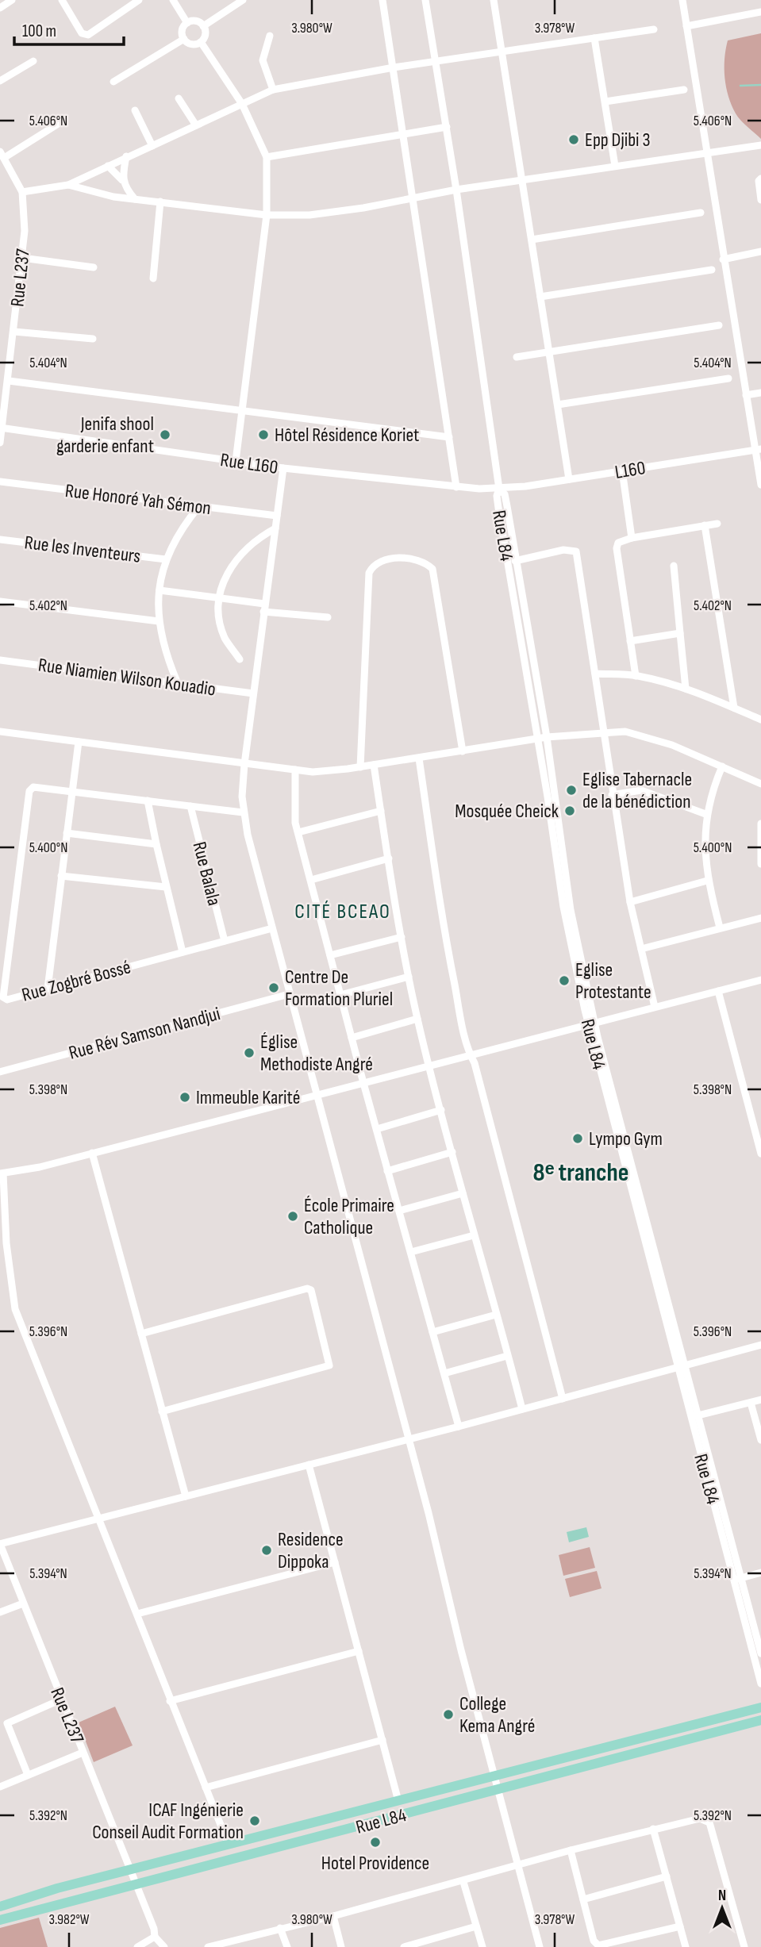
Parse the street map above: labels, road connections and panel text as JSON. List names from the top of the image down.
{
  "streets": {
    "main road": ["Rue L84"],
    "street": [
      "Rue L237",
      "Rue L160",
      "L160",
      "Rue Honoré Yah Sémon",
      "Rue les Inventeurs",
      "Rue Niamien Wilson Kouadio",
      "Rue Balala",
      "Rue Zogbré Bossé",
      "Rue Rév Samson Nandjui"
    ]
  },
  "crossings": [
    ["Rue L237", "Rue L160"],
    ["Rue L237", "Rue L84"],
    ["Rue L160", "L160"],
    ["Rue L160", "Rue L84"],
    ["L160", "Rue L84"],
    ["Rue Balala", "Rue Zogbré Bossé"]
  ],
  "districts": ["CITÉ BCEAO", "8ᵉ tranche"],
  "places": [
    "Epp Djibi 3",
    "Jenifa shool garderie enfant",
    "Hôtel Résidence Koriet",
    "Eglise Tabernacle de la bénédiction",
    "Mosquée Cheick",
    "Eglise Protestante",
    "Centre De Formation Pluriel",
    "Église Methodiste Angré",
    "Immeuble Karité",
    "Lympo Gym",
    "École Primaire Catholique",
    "Residence Dippoka",
    "College Kema Angré",
    "ICAF Ingénierie Conseil Audit Formation",
    "Hotel Providence"
  ],
  "scale_bar": "100 m",
  "north": "top",
  "coordinates": [
    "3.980°W",
    "3.978°W",
    "5.406°N",
    "5.404°N",
    "5.402°N",
    "5.400°N",
    "5.398°N",
    "5.396°N",
    "5.394°N",
    "5.392°N",
    "3.982°W"
  ]
}
